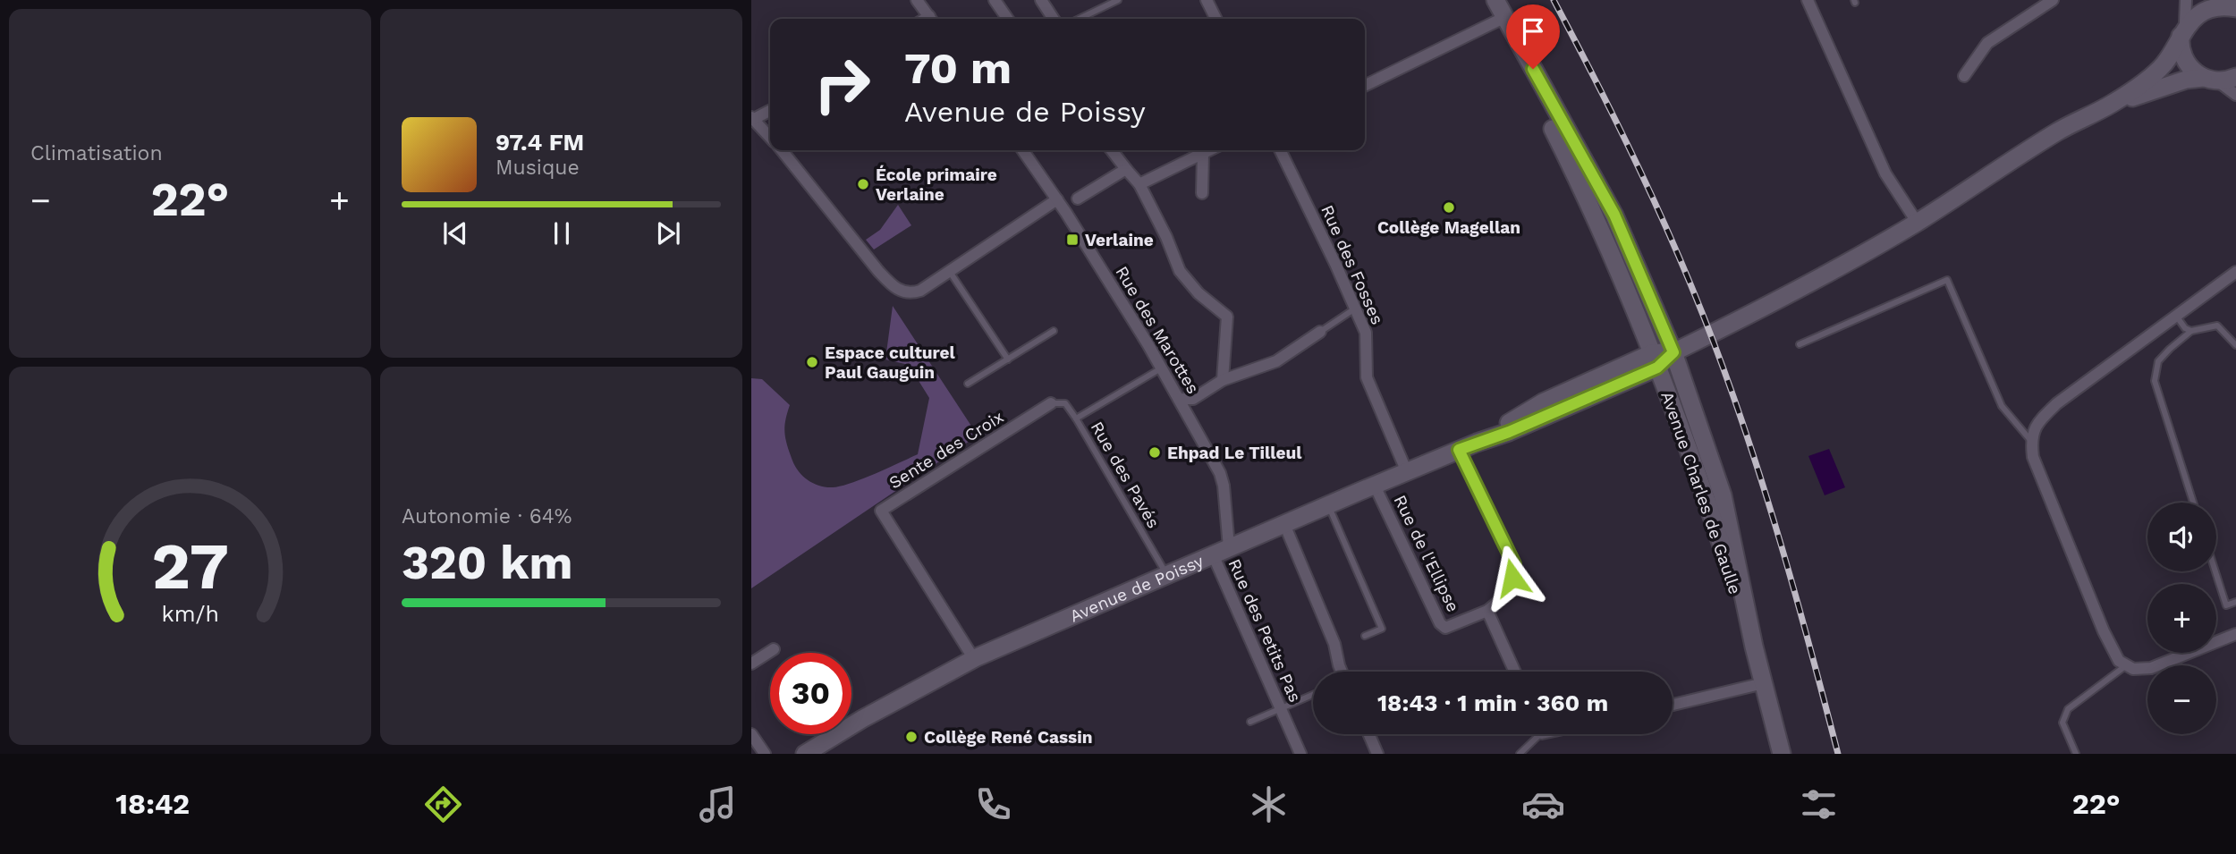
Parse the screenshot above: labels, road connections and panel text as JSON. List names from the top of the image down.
{
  "streets": {
    "main road": ["Avenue Charles de Gaulle", "Avenue de Poissy"],
    "street": [
      "Rue des Fosses",
      "Rue des Marottes",
      "Sente des Croix",
      "Rue de l'Ellipse",
      "Rue des Petits Pas"
    ],
    "lane": ["Rue des Pavés"]
  },
  "crossings": [
    ["Rue des Fosses", "Avenue de Poissy"],
    ["Rue des Marottes", "Avenue de Poissy"],
    ["Rue des Marottes", "Rue des Petits Pas"],
    ["Sente des Croix", "Rue des Pavés"],
    ["Sente des Croix", "Avenue de Poissy"],
    ["Rue des Pavés", "Avenue de Poissy"],
    ["Avenue Charles de Gaulle", "Avenue de Poissy"],
    ["Rue de l'Ellipse", "Avenue de Poissy"],
    ["Avenue de Poissy", "Rue des Petits Pas"]
  ],
  "places": {
    "other": [
      "École primaire Verlaine",
      "Collège Magellan",
      "Espace culturel Paul Gauguin",
      "Ehpad Le Tilleul",
      "Collège René Cassin"
    ],
    "transit": ["Verlaine"]
  },
  "page": {
    "tile": [
      "Climatisation",
      ["Autonomie · 64%", "320 km"]
    ],
    "turn": ["70 m", "Avenue de Poissy"],
    "song": ["97.4 FM", "Musique"],
    "heat": ["−", "22°", "+"],
    "map_buttons": ["+", "−"],
    "limit": "30",
    "trip": "18:43 · 1 min · 360 m",
    "tabs": ["18:42", "22°"],
    "gauge": ["27", "km/h"]
  }
}
